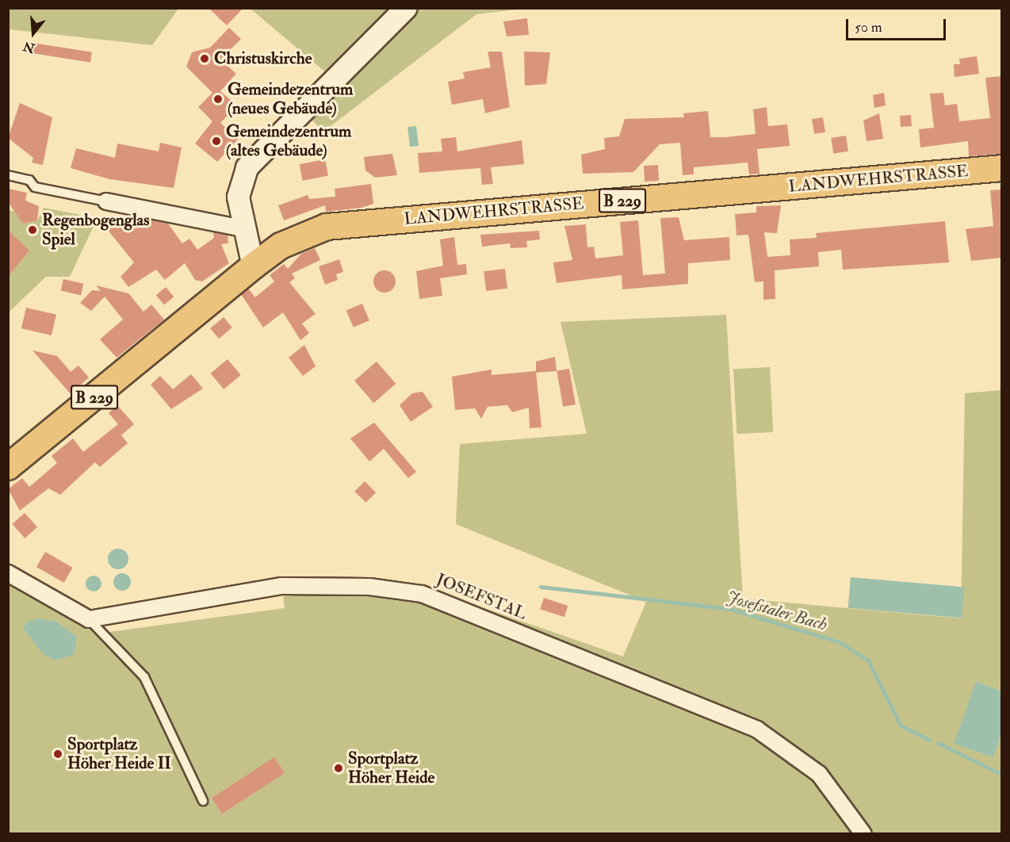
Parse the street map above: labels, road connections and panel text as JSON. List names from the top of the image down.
{
  "streets": {
    "main road": ["LANDWEHRSTRASSE", "B 229"],
    "street": ["JOSEFSTAL"]
  },
  "crossings": [
    ["LANDWEHRSTRASSE", "B 229"]
  ],
  "water": ["Josefstaler Bach"],
  "places": [
    "Christuskirche",
    "Gemeindezentrum (neues Gebäude)",
    "Gemeindezentrum (altes Gebäude)",
    "Regenbogenglas Spiel",
    "Sportplatz Höher Heide II",
    "Sportplatz Höher Heide"
  ],
  "scale_bar": "50 m",
  "north": "bottom"
}
